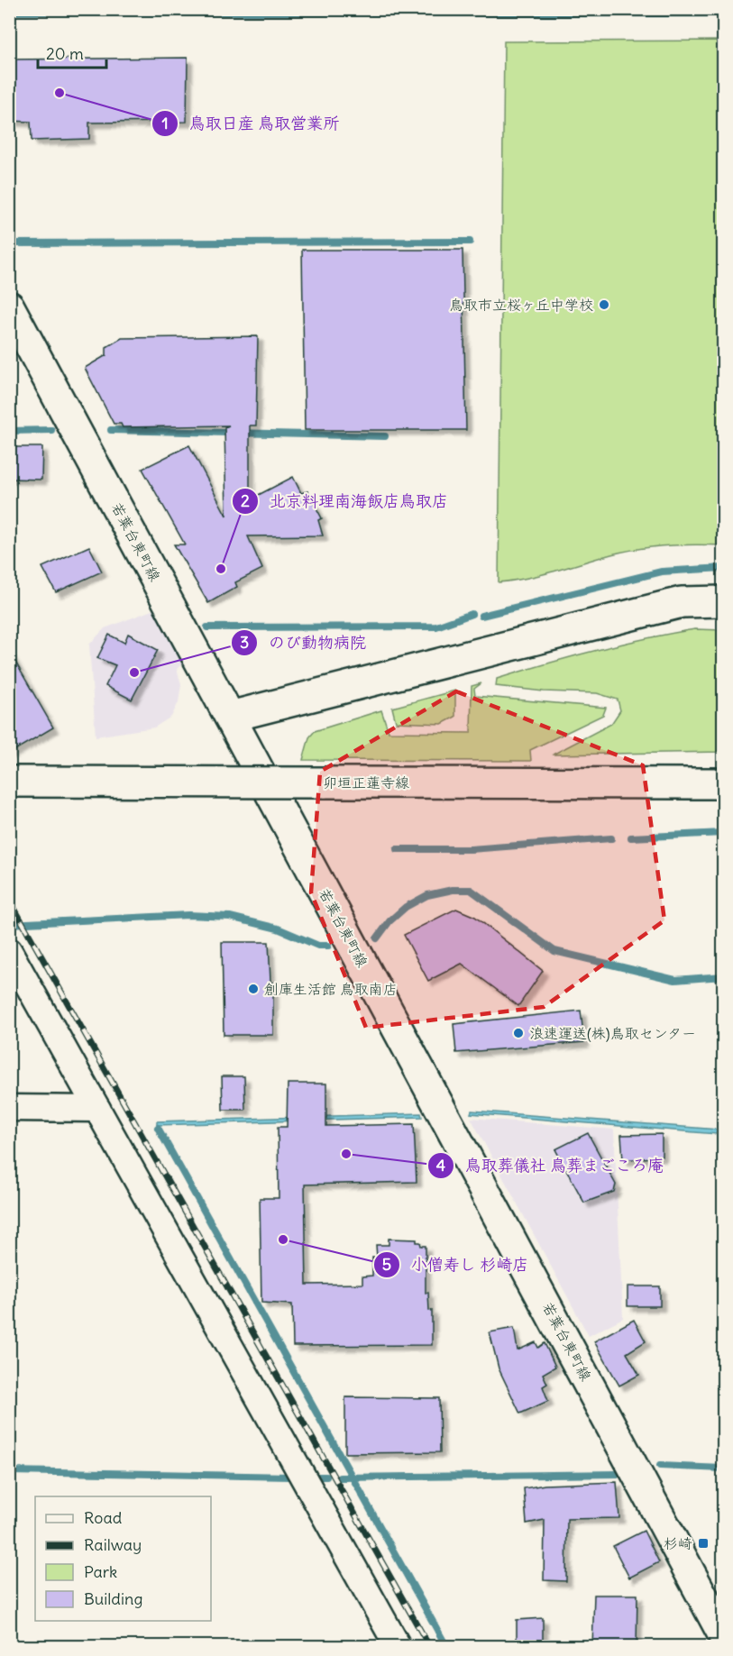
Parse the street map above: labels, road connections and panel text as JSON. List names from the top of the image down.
{
  "streets": {
    "main road": ["若葉台東町線", "卯垣正蓮寺線"]
  },
  "places": {
    "other": [
      "鳥取日産 鳥取営業所",
      "鳥取市立桜ヶ丘中学校",
      "北京料理南海飯店鳥取店",
      "のび動物病院",
      "創庫生活館 鳥取南店",
      "浪速運送(株)鳥取センター",
      "鳥取葬儀社 鳥葬まごころ庵",
      "小僧寿し 杉崎店"
    ],
    "transit": ["杉崎"]
  },
  "legend": [
    "Road",
    "Railway",
    "Park",
    "Building"
  ],
  "scale_bar": "20 m"
}
